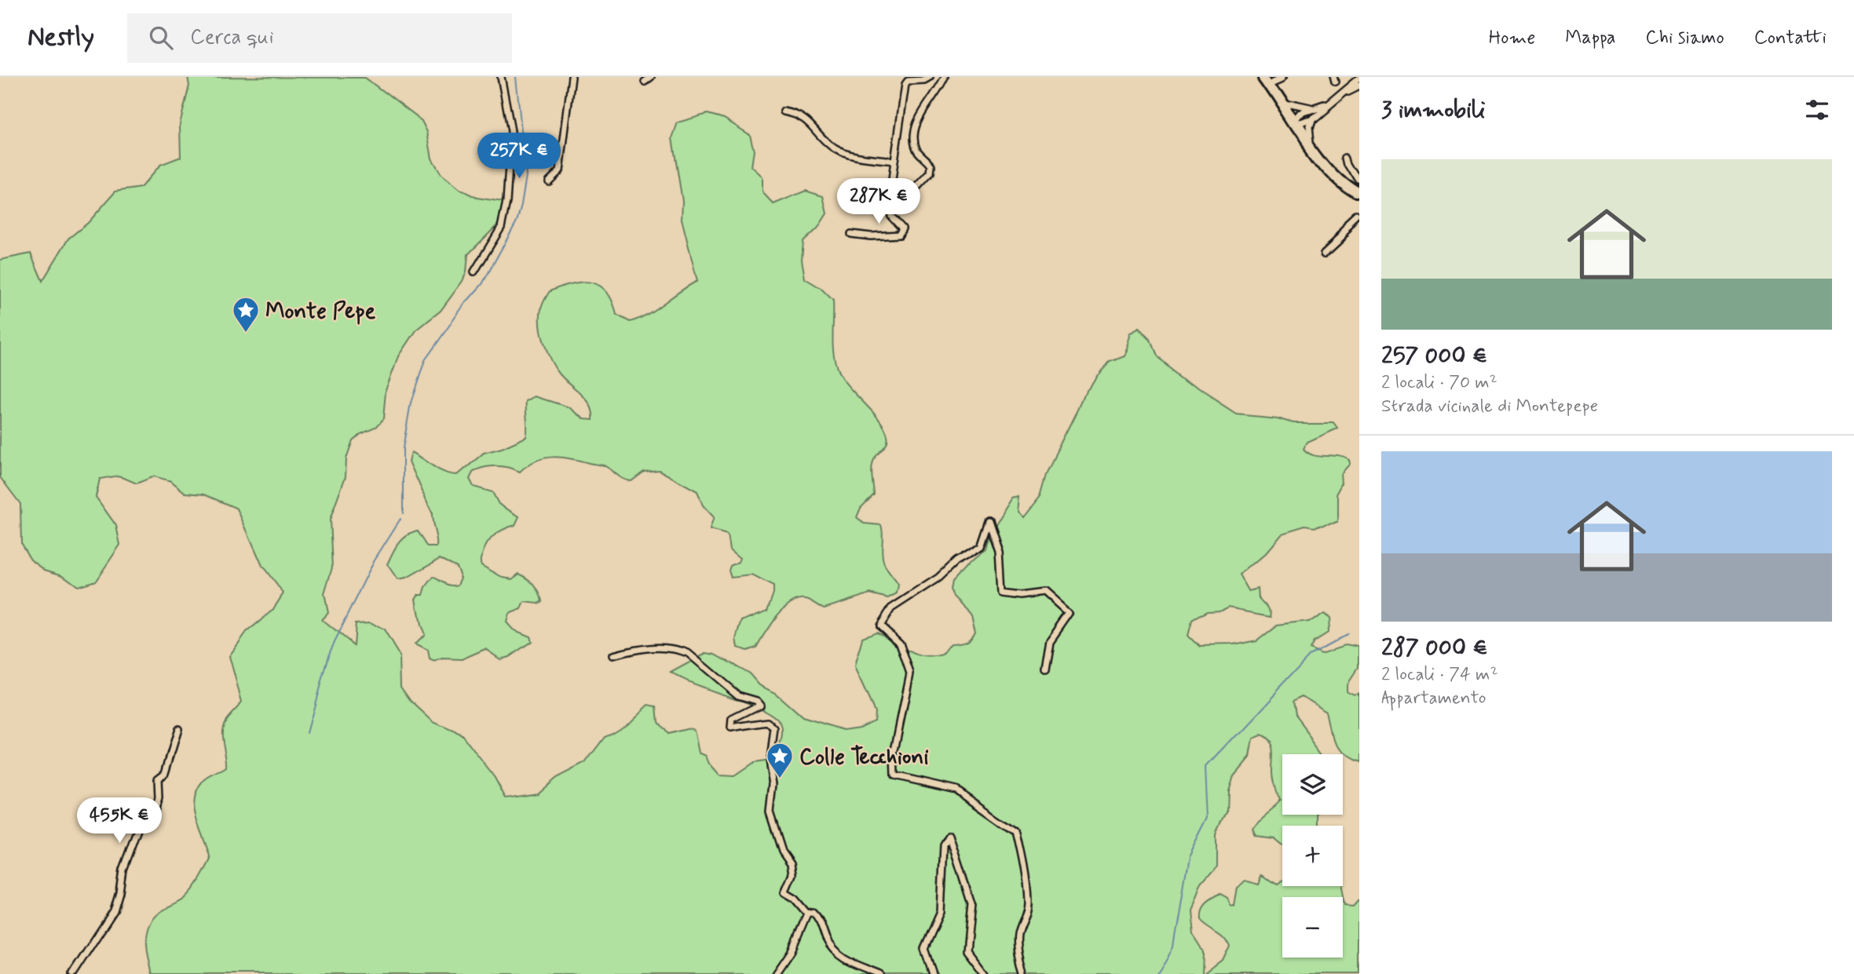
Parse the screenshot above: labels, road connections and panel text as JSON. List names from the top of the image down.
{
  "places": {
    "place": ["Monte Pepe", "Colle Tecchioni"]
  },
  "page": {
    "header": "Nestly",
    "search": "Cerca qui",
    "nav": [
      "Home",
      "Mappa",
      "Chi siamo",
      "Contatti"
    ],
    "heading": "3 immobili",
    "price": ["257K €", "287K €", "455K €"],
    "list": [
      {
        "name": "257 000 €",
        "note": "2 locali · 70 m² · Strada vicinale di Montepepe"
      },
      {
        "name": "287 000 €",
        "note": "2 locali · 74 m² · Appartamento"
      }
    ],
    "map_buttons": ["+", "−"]
  }
}
